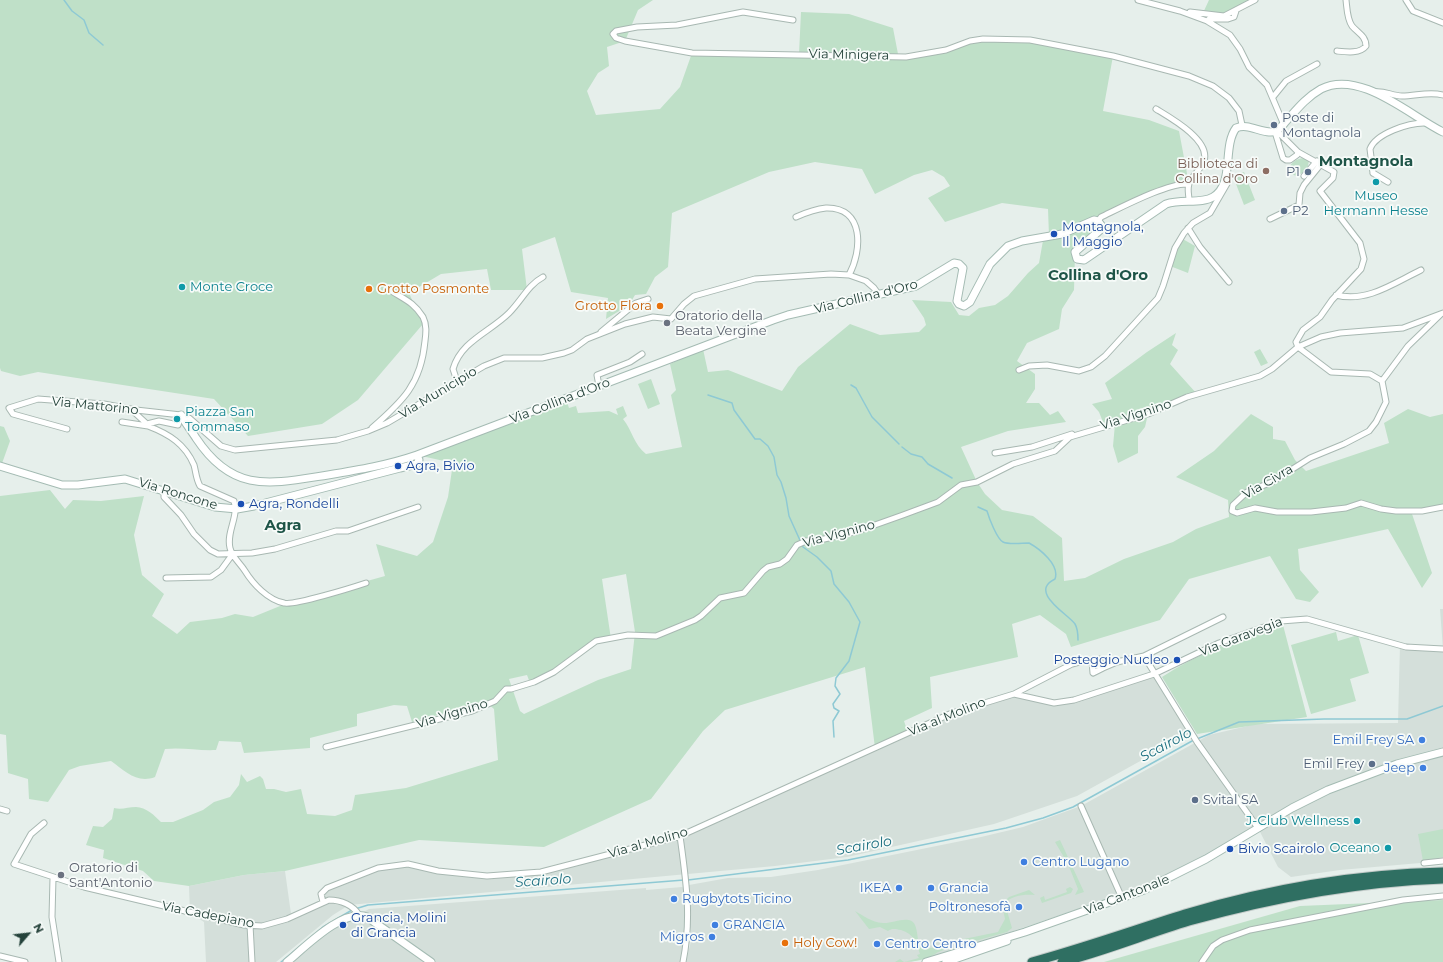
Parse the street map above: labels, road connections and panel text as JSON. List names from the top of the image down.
{
  "streets": {
    "street": [
      "Via Minigera",
      "Via Collina d'Oro",
      "Via Municipio",
      "Via Mattorino",
      "Via Vignino",
      "Via Civra",
      "Via Roncone",
      "Via Garavegia",
      "Via al Molino",
      "Via Cantonale",
      "Via Cadepiano"
    ]
  },
  "crossings": [
    ["Via Collina d'Oro", "Via Municipio"],
    ["Via Collina d'Oro", "Via Mattorino"],
    ["Via Collina d'Oro", "Via Roncone"],
    ["Via Municipio", "Via Mattorino"],
    ["Via al Molino", "Via Cadepiano"]
  ],
  "districts": ["Montagnola", "Collina d'Oro", "Agra"],
  "water": ["Scairolo"],
  "places": [
    "Poste di Montagnola",
    "Biblioteca di Collina d'Oro",
    "P1",
    "Museo Hermann Hesse",
    "P2",
    "Montagnola, Il Maggio",
    "Monte Croce",
    "Grotto Posmonte",
    "Grotto Flora",
    "Oratorio della Beata Vergine",
    "Piazza San Tommaso",
    "Agra, Bivio",
    "Agra, Rondelli",
    "Posteggio Nucleo",
    "Emil Frey SA",
    "Emil Frey",
    "Jeep",
    "Svital SA",
    "J-Club Wellness",
    "Oceano",
    "Bivio Scairolo",
    "Centro Lugano",
    "Oratorio di Sant'Antonio",
    "IKEA",
    "Grancia",
    "Rugbytots Ticino",
    "Poltronesofà",
    "Grancia, Molini di Grancia",
    "GRANCIA",
    "Migros",
    "Holy Cow!",
    "Centro Centro"
  ],
  "north": "top right"
}
